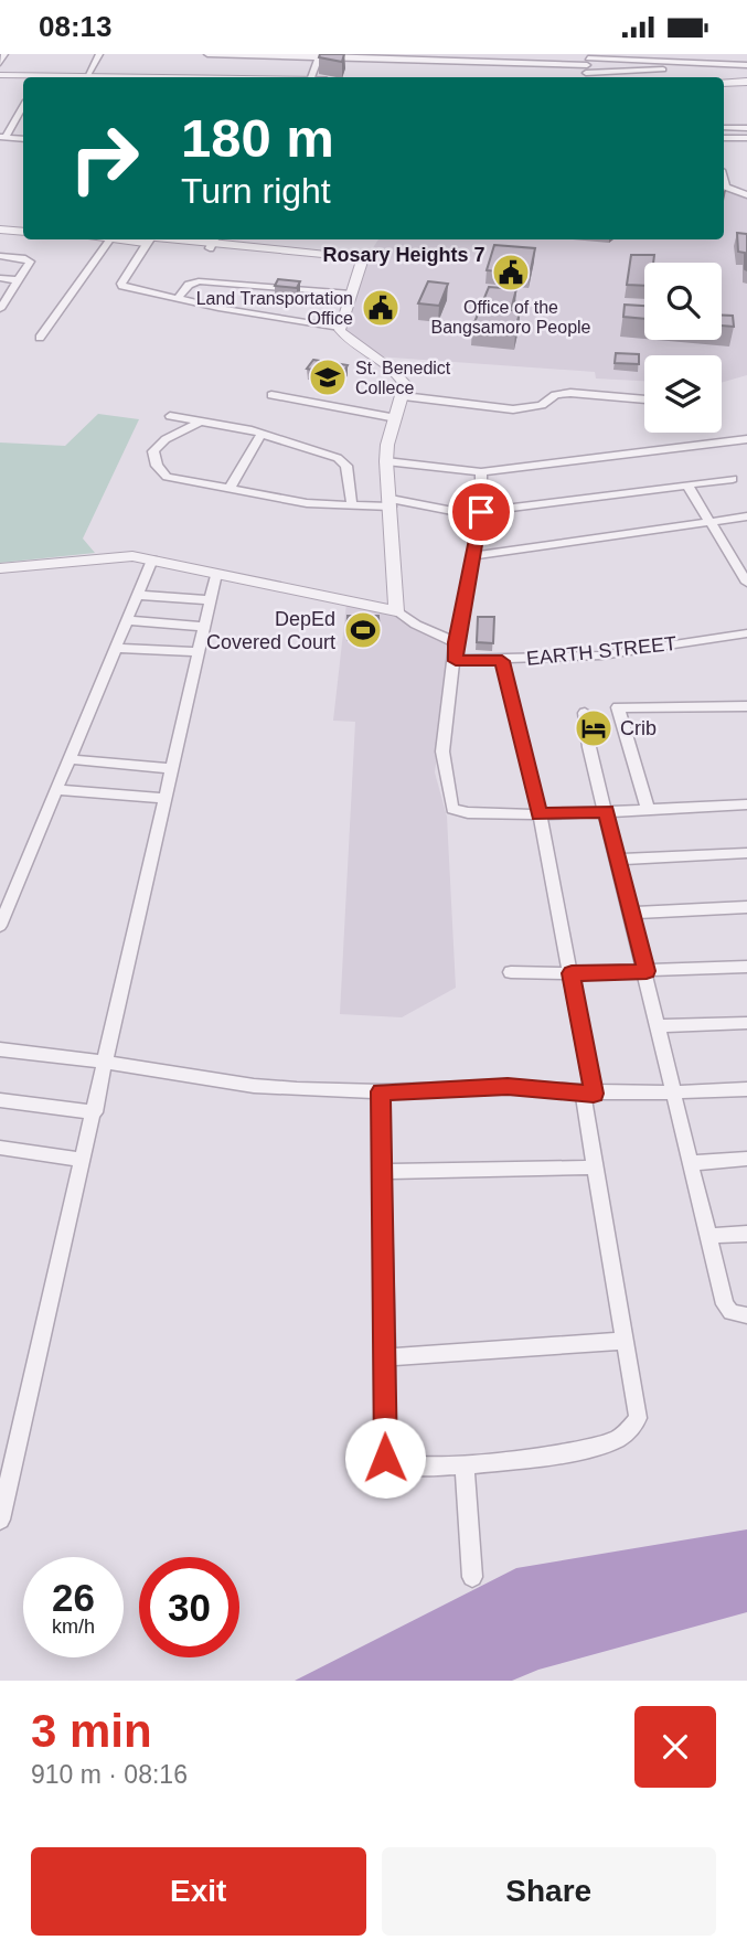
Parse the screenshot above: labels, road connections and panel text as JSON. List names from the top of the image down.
{
  "streets": {
    "street": ["EARTH STREET"]
  },
  "districts": ["Rosary Heights 7"],
  "places": {
    "public building": ["Office of the Bangsamoro People", "Land Transportation Office"],
    "school or university": ["St. Benedict Collece"],
    "sports": ["DepEd Covered Court"],
    "hotel": ["Crib"]
  },
  "page": {
    "status": "08:13",
    "turn": ["180 m", "Turn right"],
    "speed": "26 km/h",
    "limit": "30",
    "heading": ["3 min", "910 m · 08:16"],
    "buttons": ["Exit", "Share"]
  }
}
